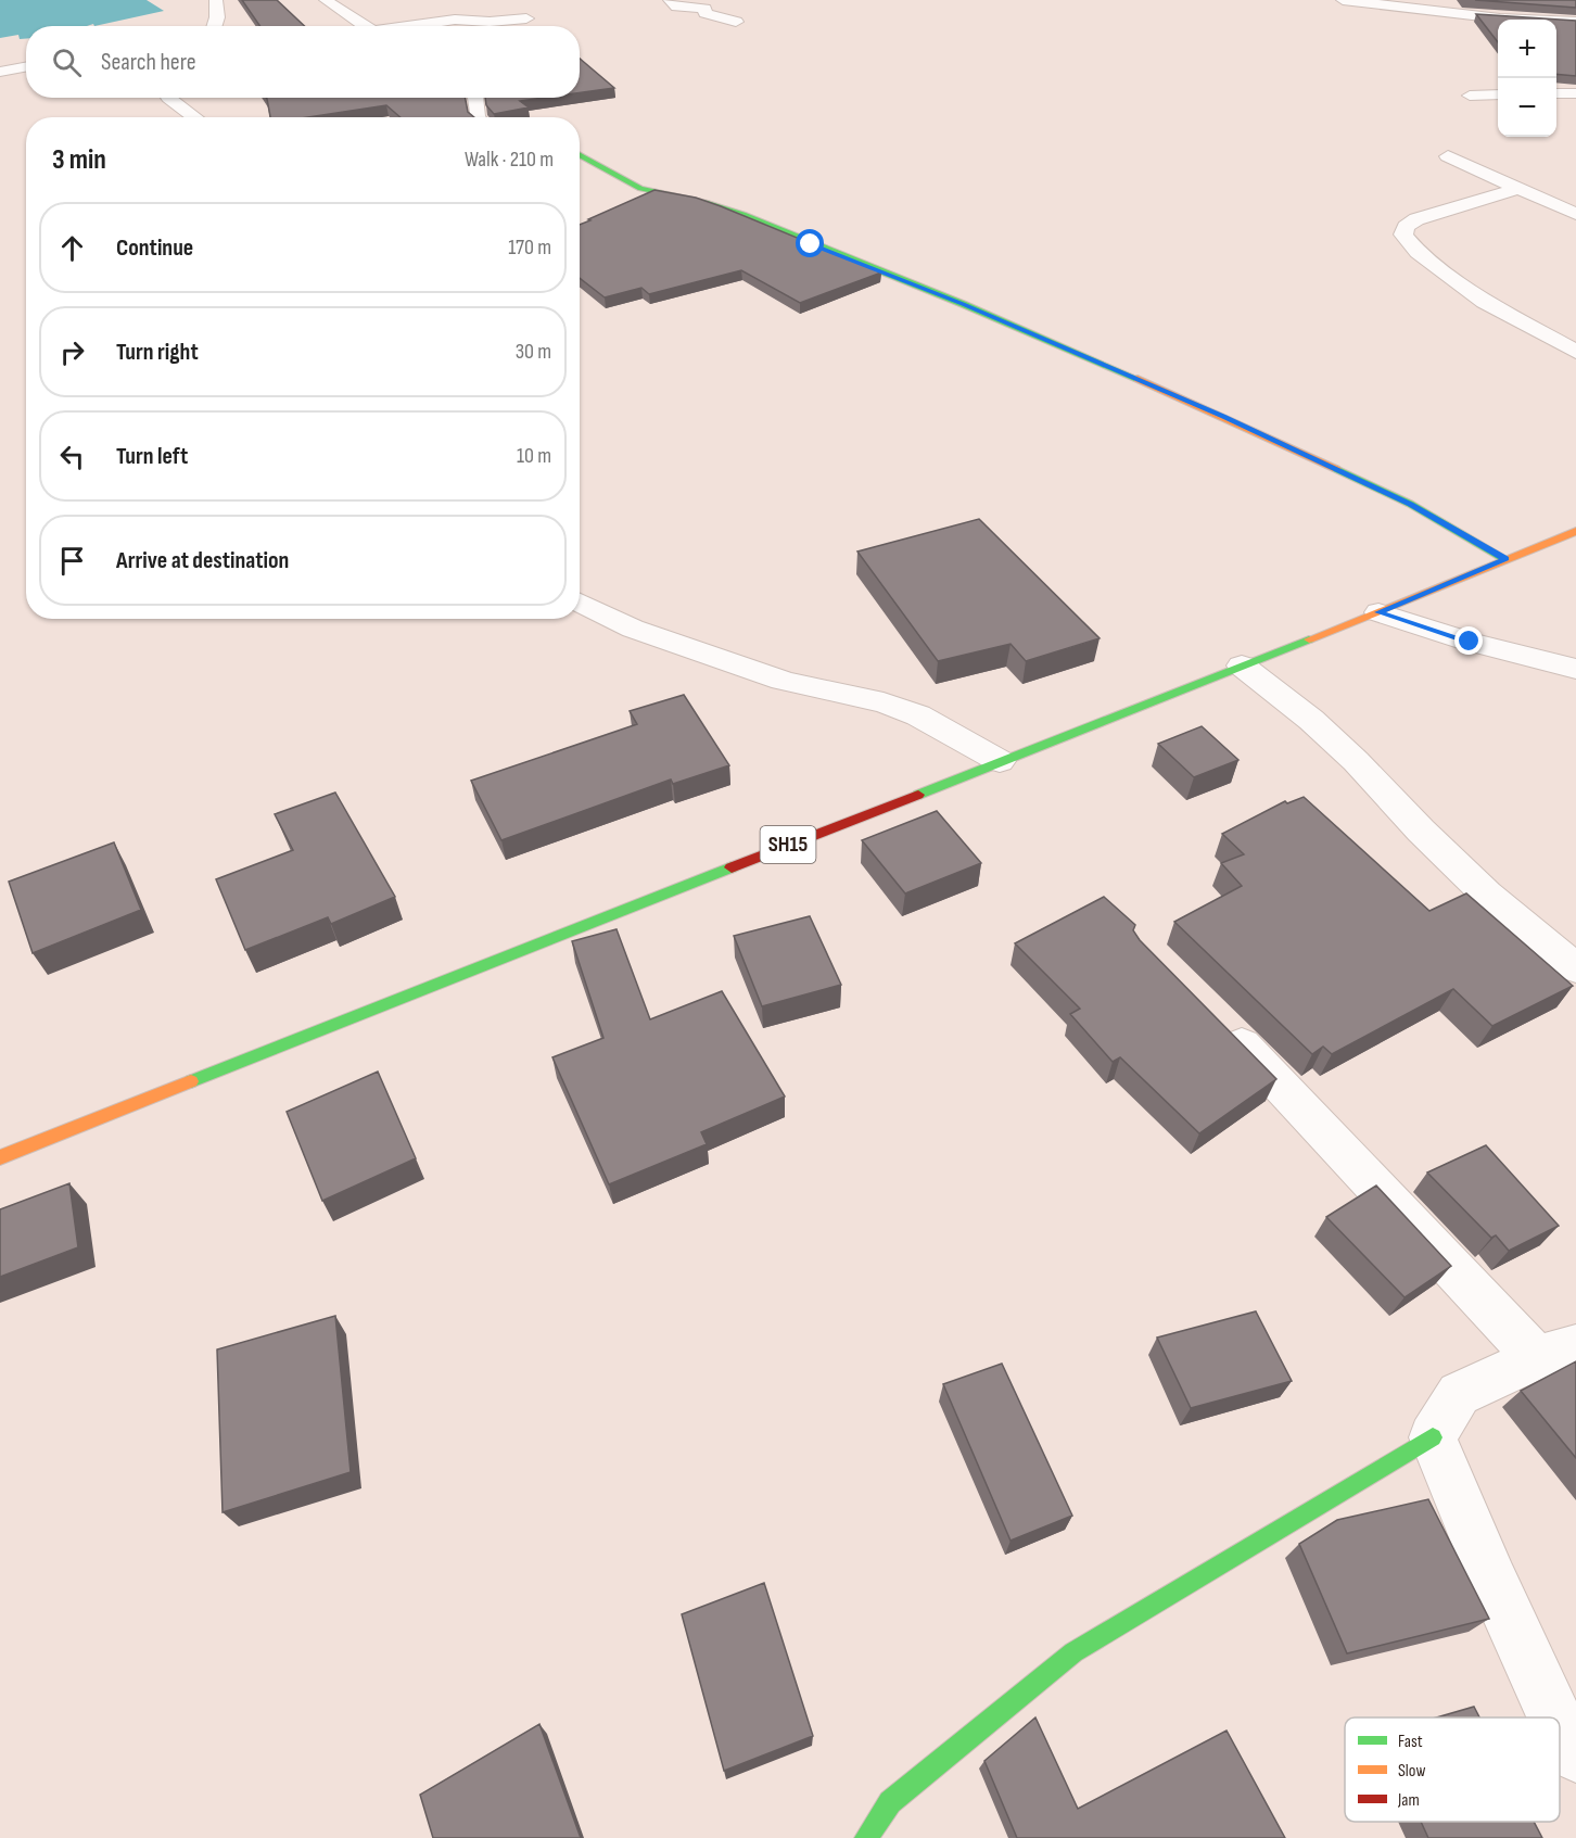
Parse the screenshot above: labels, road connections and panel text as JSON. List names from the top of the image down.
{
  "streets": {
    "street": ["SH15"]
  },
  "legend": ["Fast", "Slow", "Jam"],
  "page": {
    "map_buttons": ["+", "−"],
    "search": "Search here",
    "heading": ["3 min", "Walk · 210 m"],
    "list": [
      ["Continue", "170 m"],
      ["Turn right", "30 m"],
      ["Turn left", "10 m"],
      "Arrive at destination"
    ]
  }
}
